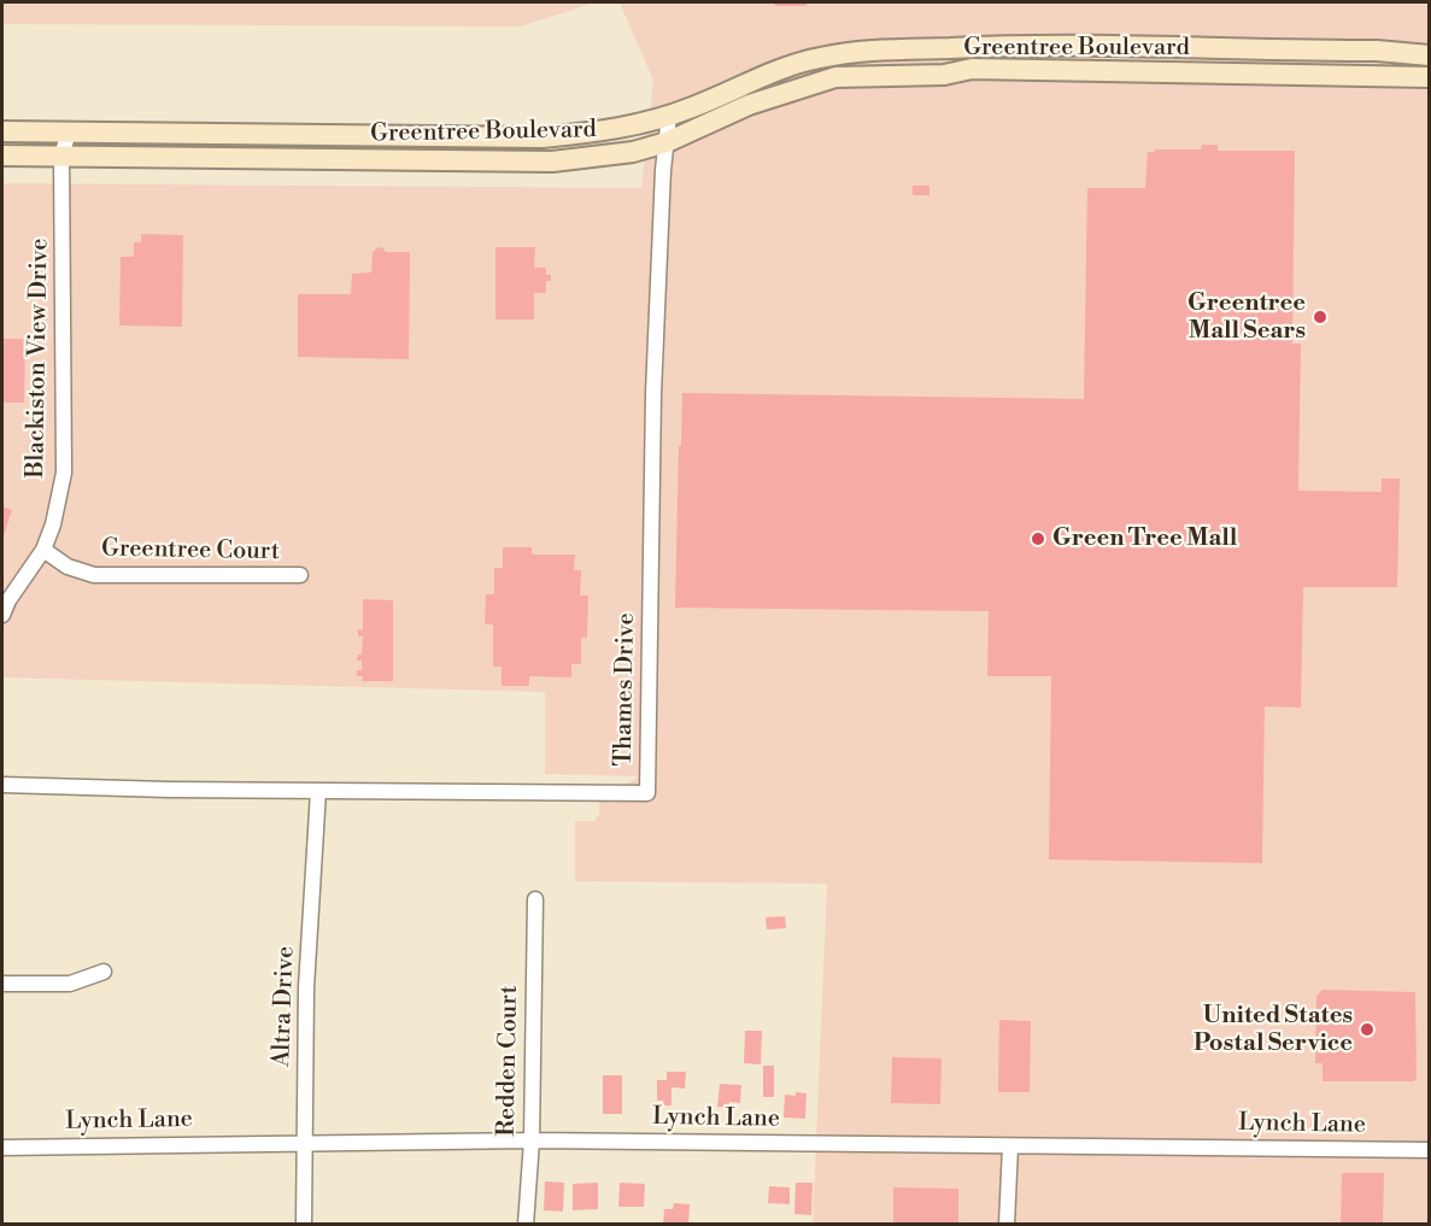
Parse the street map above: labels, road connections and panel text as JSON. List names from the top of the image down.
{
  "streets": {
    "main road": ["Greentree Boulevard"],
    "street": [
      "Blackiston View Drive",
      "Greentree Court",
      "Thames Drive",
      "Altra Drive",
      "Redden Court",
      "Lynch Lane"
    ]
  },
  "crossings": [
    ["Greentree Boulevard", "Blackiston View Drive"],
    ["Greentree Boulevard", "Thames Drive"],
    ["Blackiston View Drive", "Greentree Court"],
    ["Thames Drive", "Altra Drive"],
    ["Altra Drive", "Lynch Lane"],
    ["Redden Court", "Lynch Lane"]
  ],
  "places": ["Greentree Mall Sears", "Green Tree Mall", "United States Postal Service"]
}
